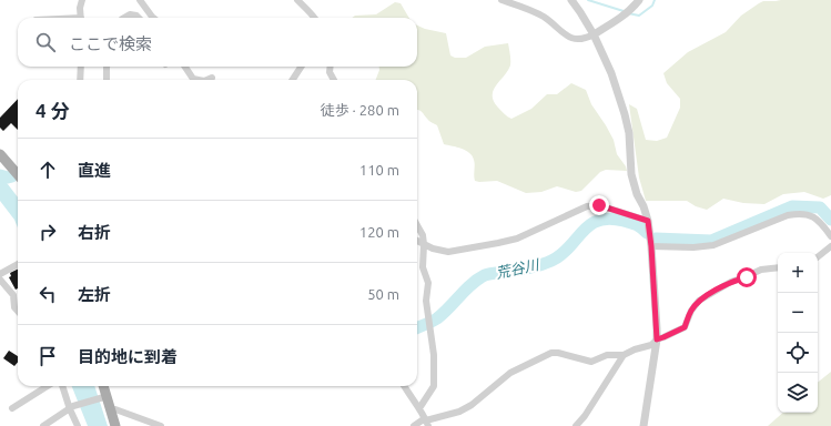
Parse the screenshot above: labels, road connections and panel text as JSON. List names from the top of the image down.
{
  "water": ["荒谷川"],
  "page": {
    "search": "ここで検索",
    "heading": ["4 分", "徒歩 · 280 m"],
    "list": [
      ["直進", "110 m"],
      ["右折", "120 m"],
      ["左折", "50 m"],
      "目的地に到着"
    ],
    "map_buttons": ["+", "−"]
  }
}
